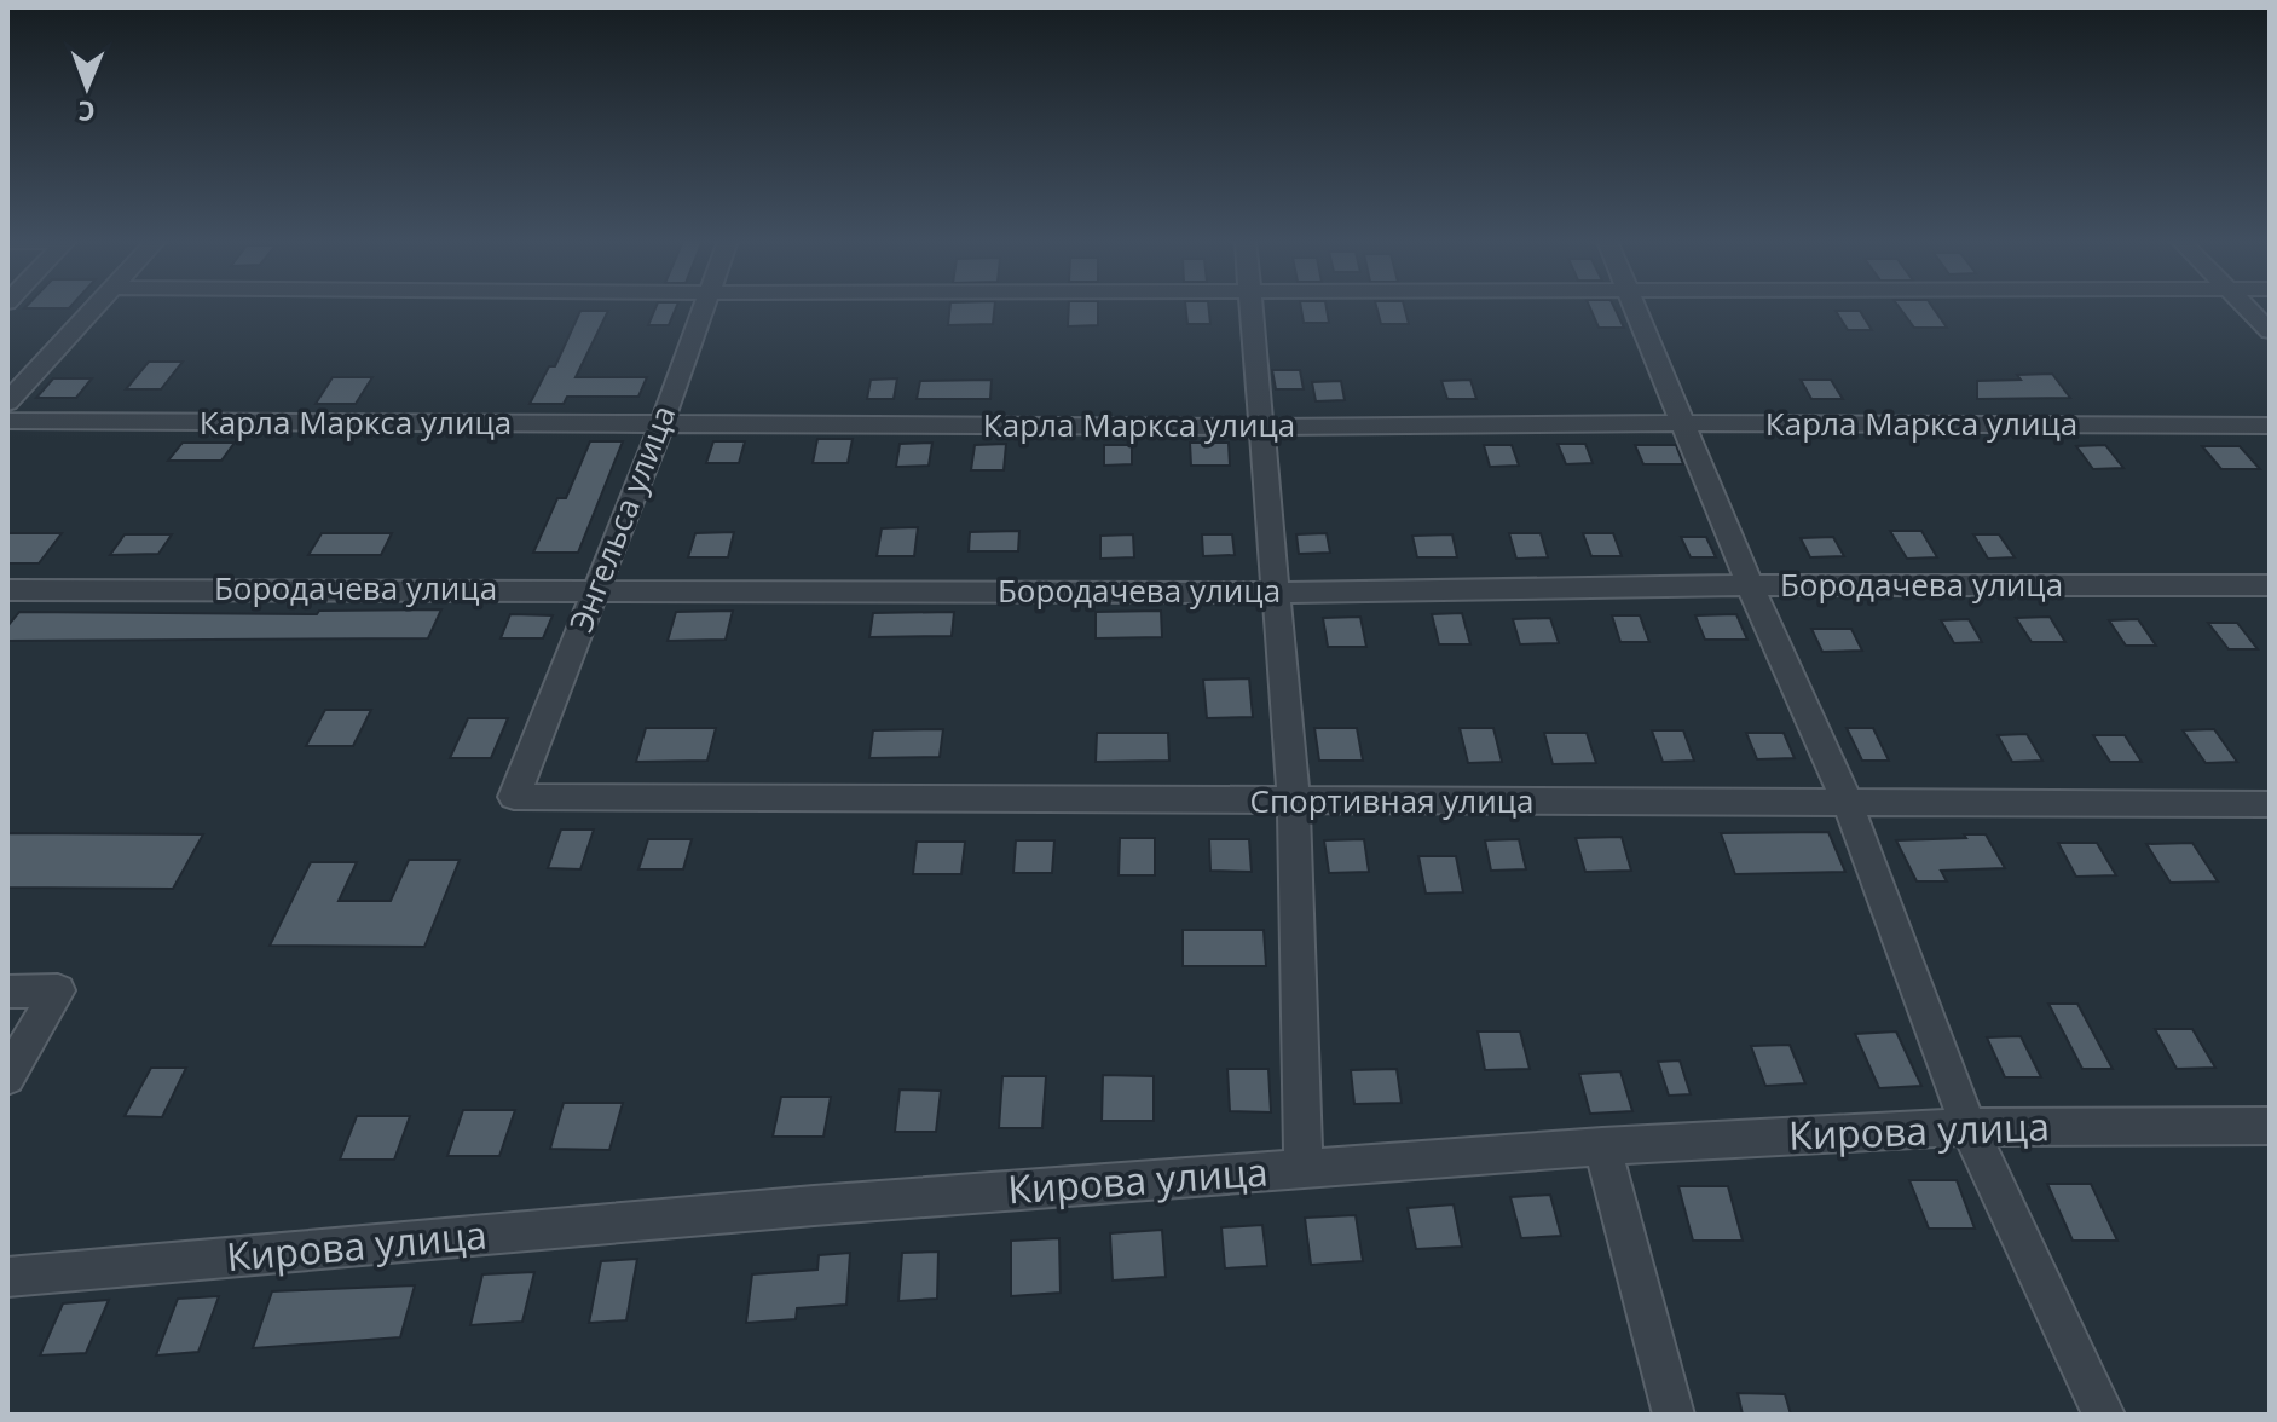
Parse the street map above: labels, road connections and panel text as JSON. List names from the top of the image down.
{
  "streets": {
    "street": [
      "Карла Маркса улица",
      "Энгельса улица",
      "Бородачева улица",
      "Спортивная улица",
      "Кирова улица"
    ]
  },
  "crossings": [
    ["Карла Маркса улица", "Энгельса улица"],
    ["Энгельса улица", "Бородачева улица"],
    ["Энгельса улица", "Спортивная улица"]
  ],
  "north": "bottom"
}
